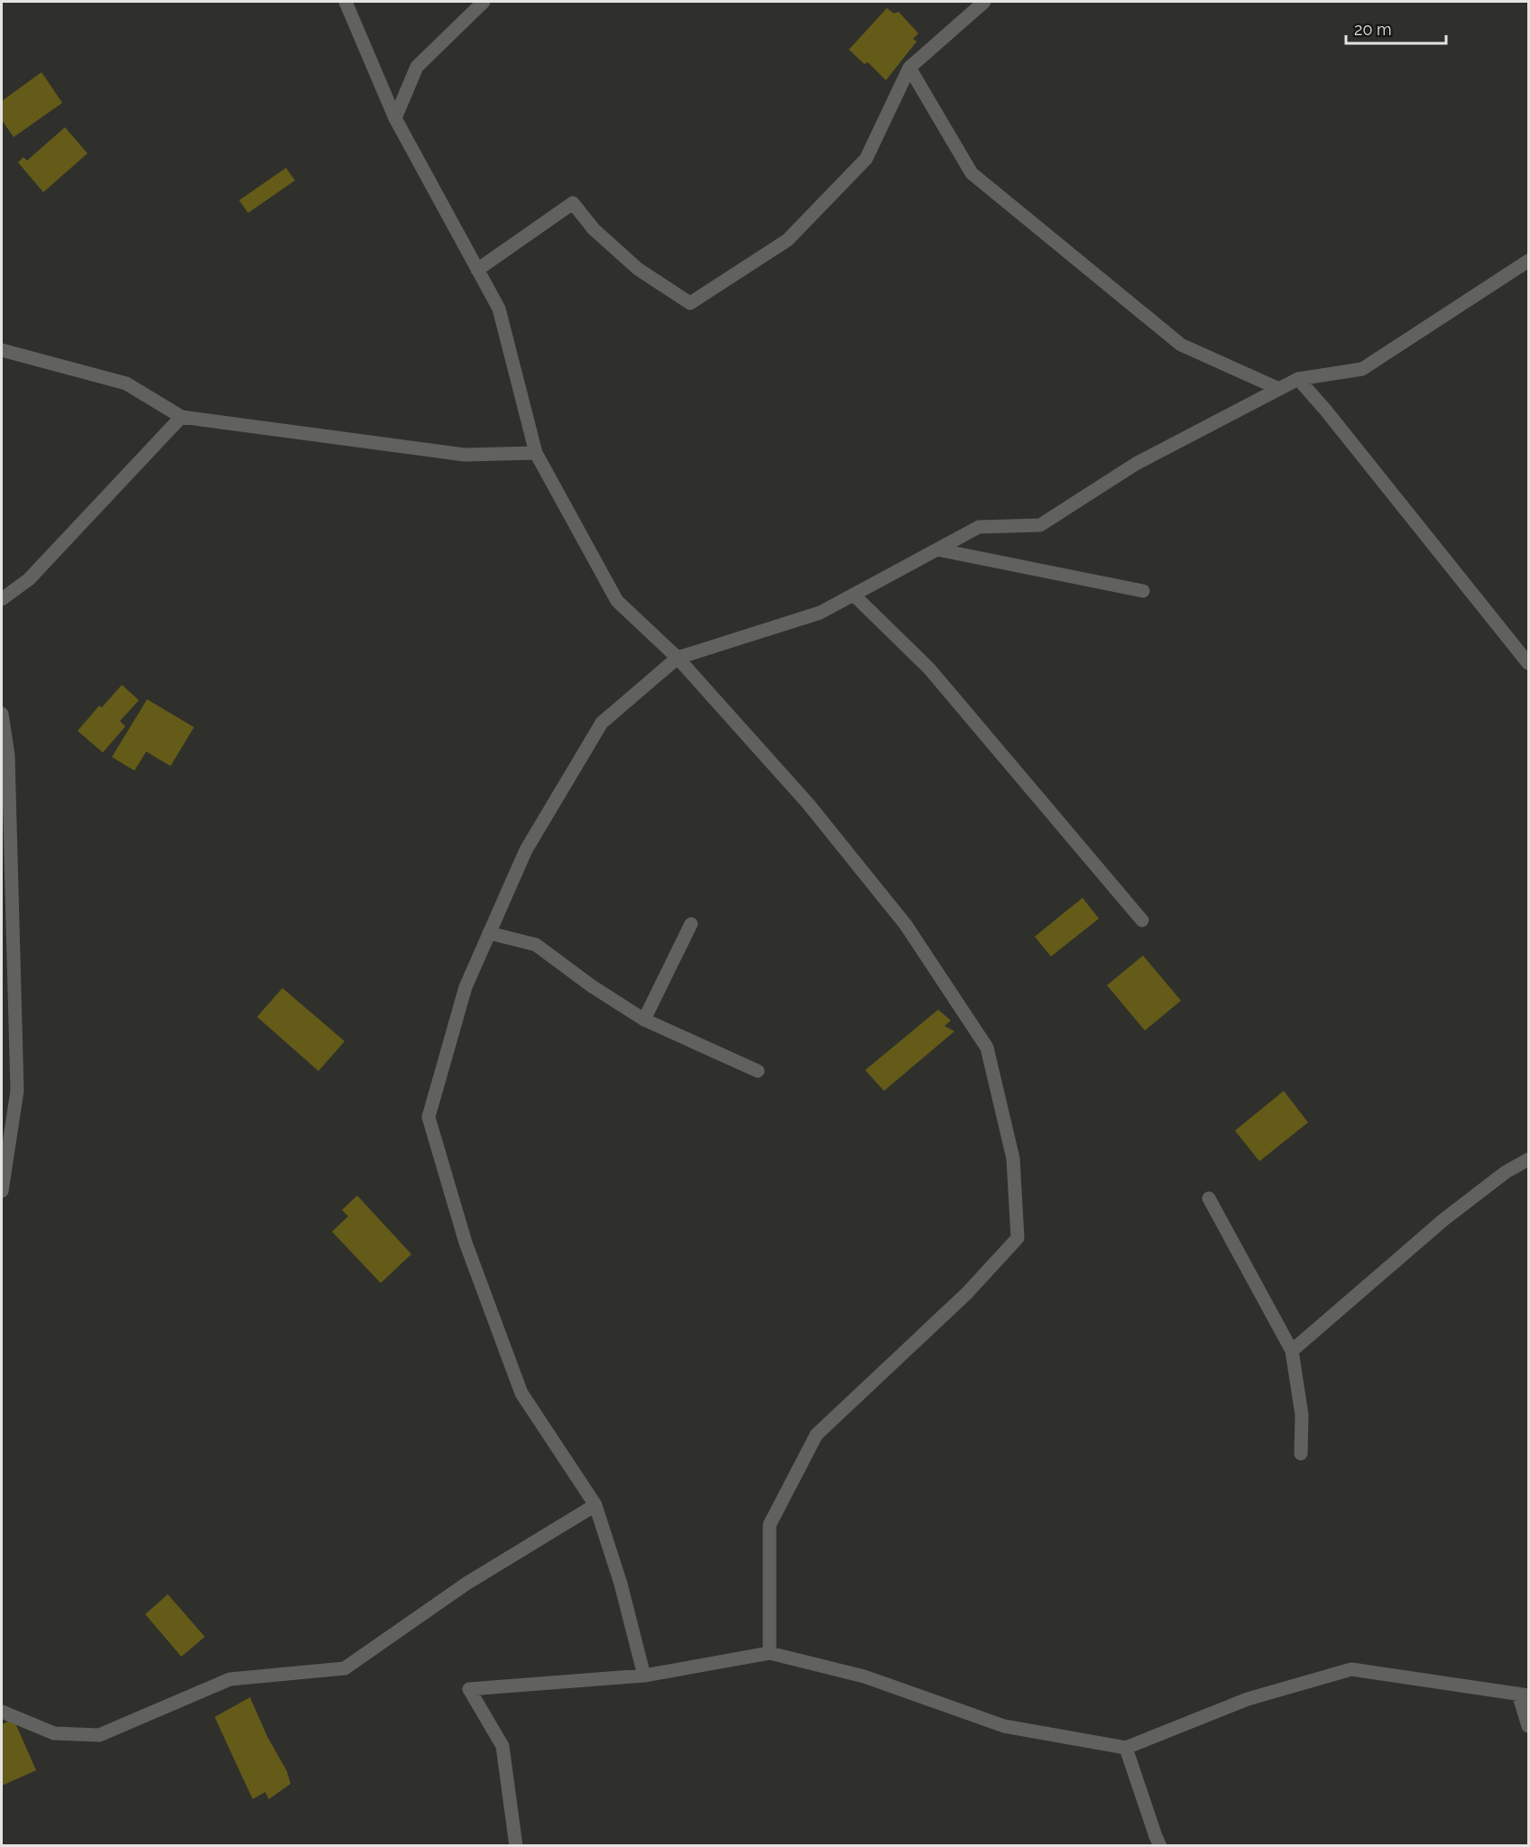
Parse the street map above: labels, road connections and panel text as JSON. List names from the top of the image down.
{
  "scale_bar": "20 m"
}
